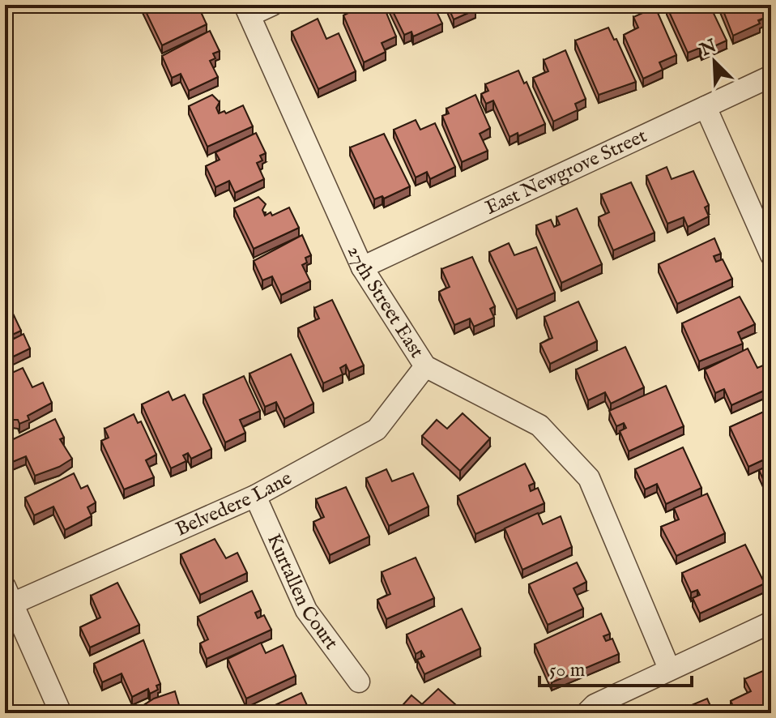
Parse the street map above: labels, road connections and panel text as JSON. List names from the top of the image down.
{
  "streets": {
    "street": [
      "East Newgrove Street",
      "27th Street East",
      "Belvedere Lane",
      "Kurtallen Court"
    ]
  },
  "crossings": [
    ["East Newgrove Street", "27th Street East"],
    ["27th Street East", "Belvedere Lane"],
    ["Belvedere Lane", "Kurtallen Court"]
  ],
  "scale_bar": "50 m",
  "north": "top left"
}
